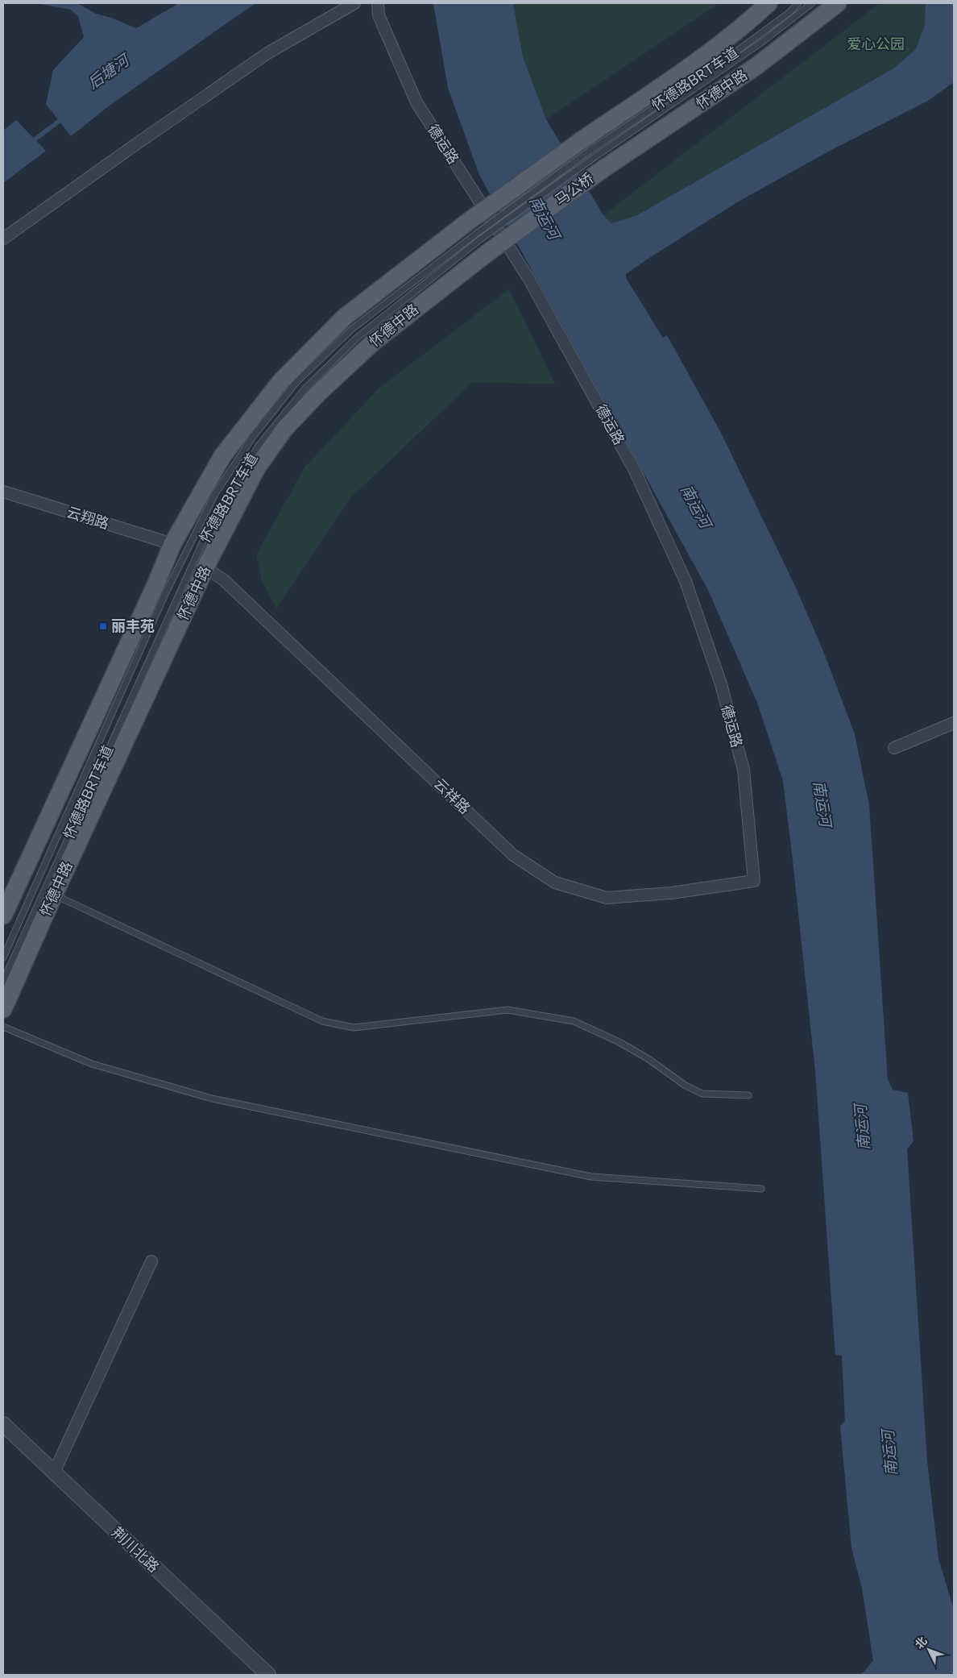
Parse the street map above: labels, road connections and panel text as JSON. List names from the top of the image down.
{
  "streets": {
    "main road": ["怀德中路", "马公桥"],
    "street": [
      "德运路",
      "云翔路",
      "云祥路",
      "荆川北路"
    ],
    "lane": ["怀德路BRT车道"]
  },
  "crossings": [
    ["怀德路BRT车道", "怀德中路"],
    ["怀德路BRT车道", "马公桥"],
    ["怀德中路", "马公桥"],
    ["怀德中路", "云祥路"],
    ["德运路", "云祥路"]
  ],
  "water": ["后塘河", "南运河"],
  "parks": ["爱心公园"],
  "places": {
    "transit": ["丽丰苑"]
  },
  "north": "top left"
}
